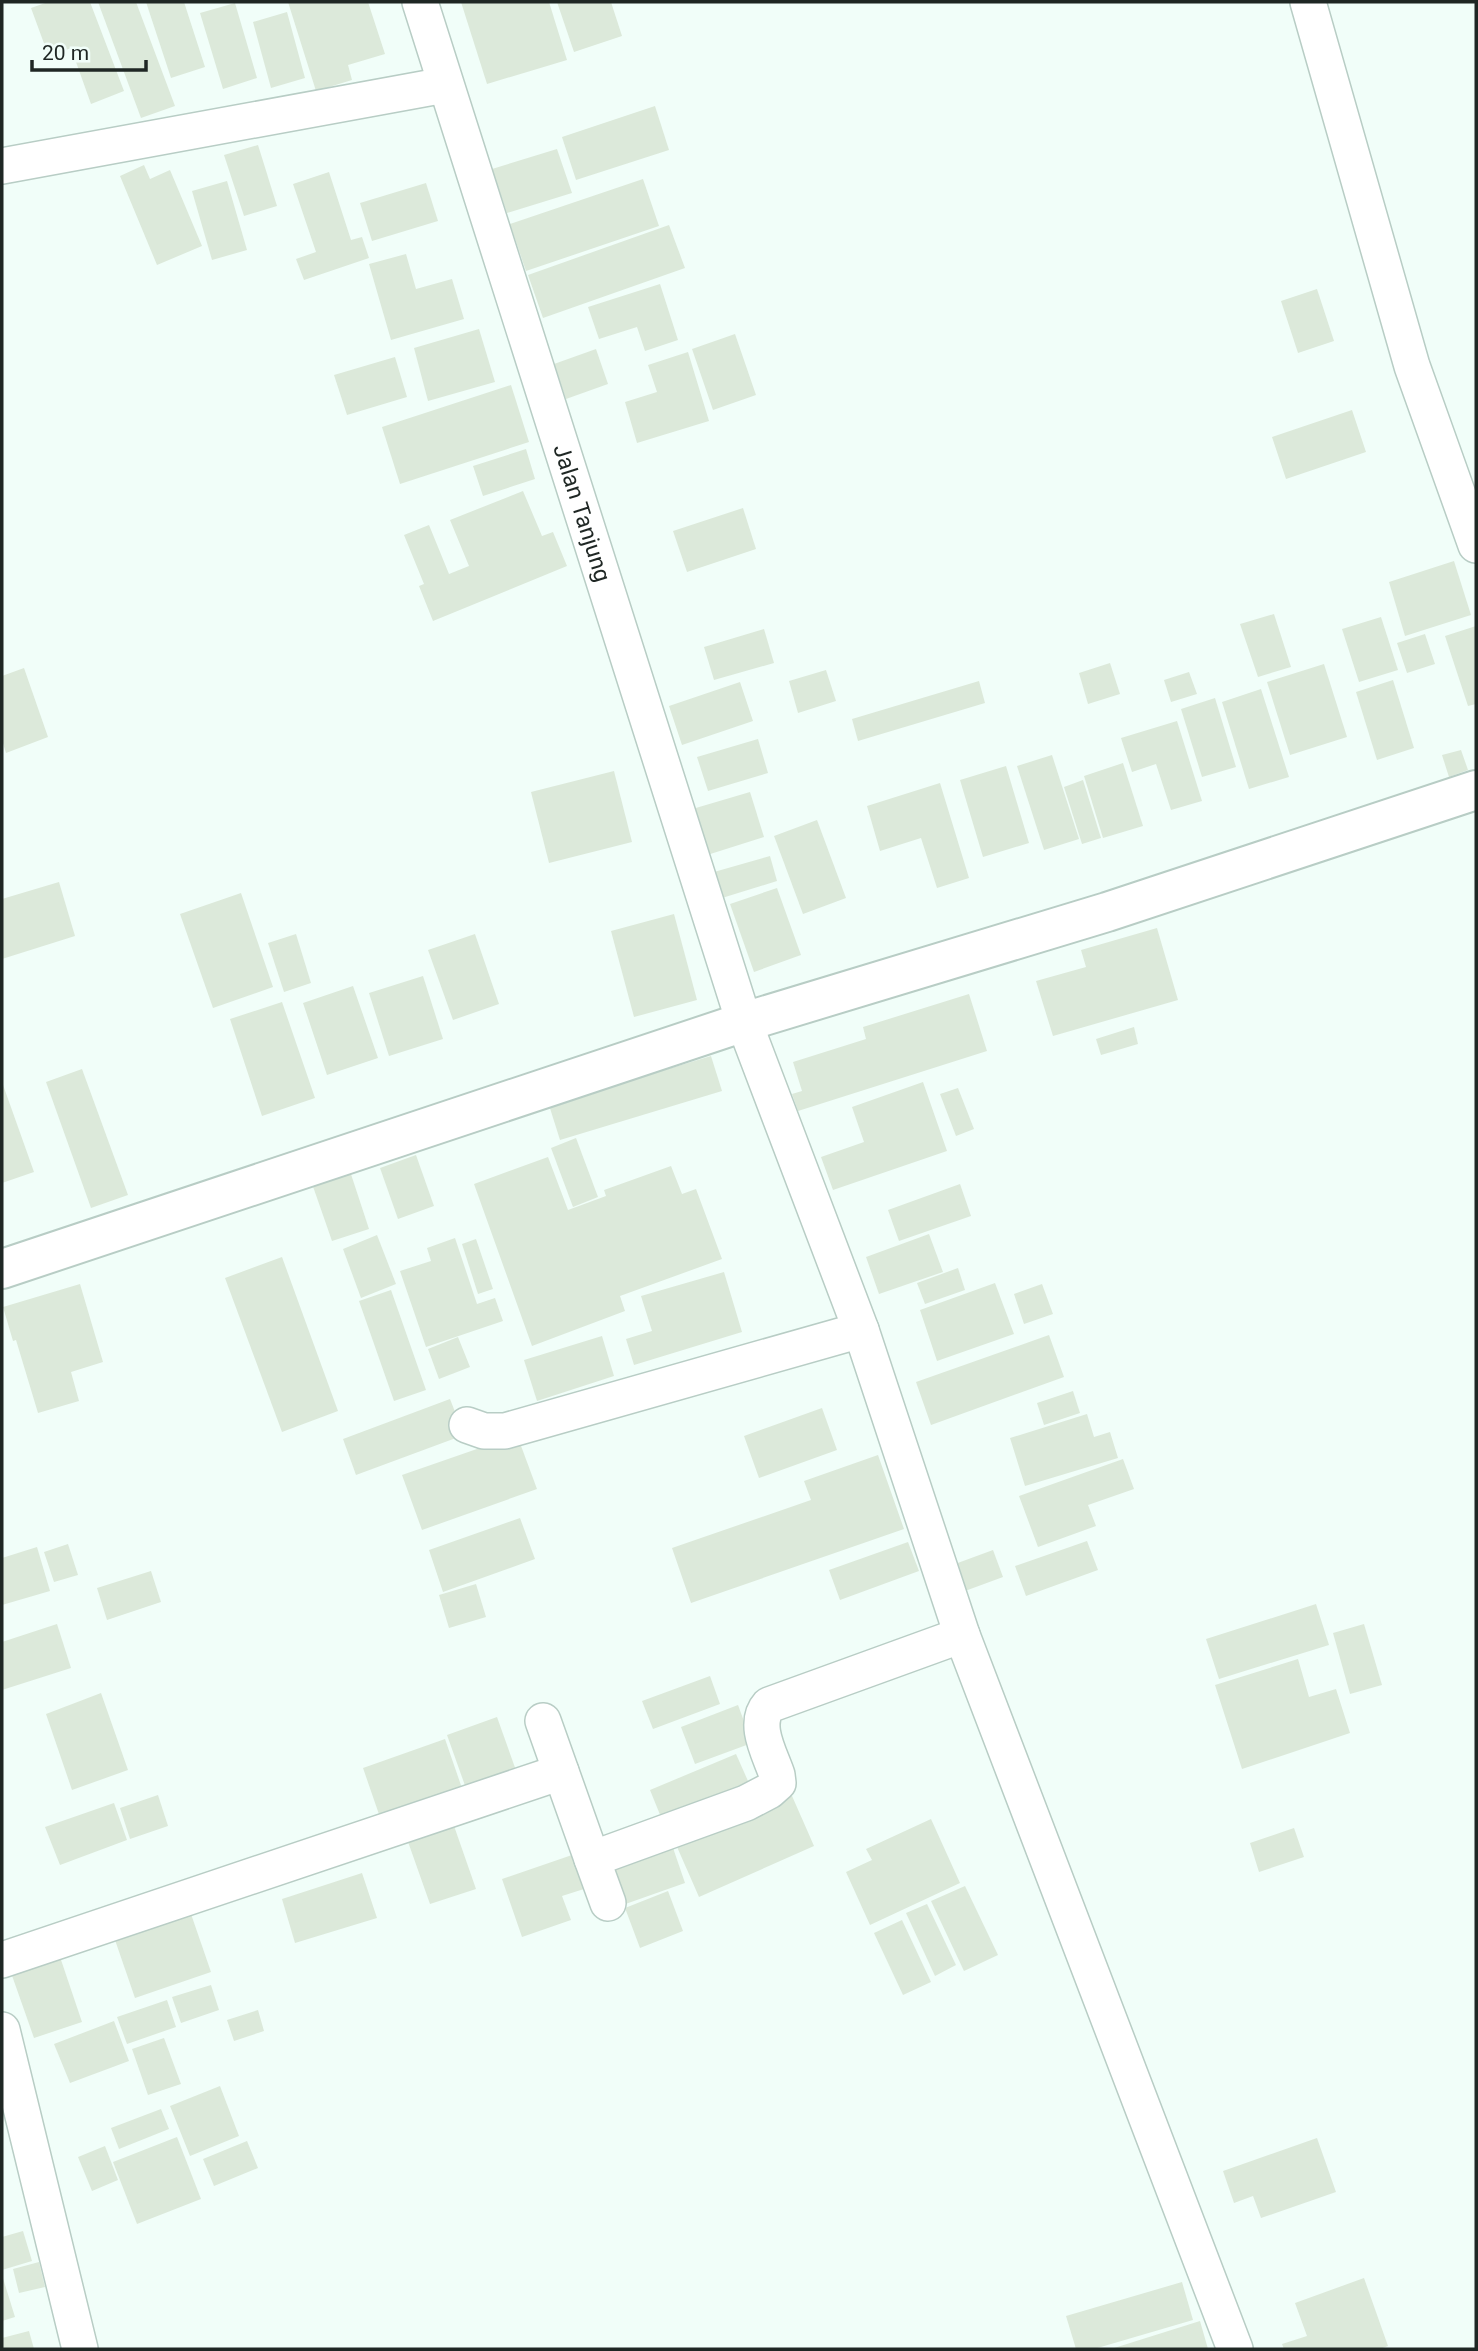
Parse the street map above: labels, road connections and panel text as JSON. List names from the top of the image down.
{
  "streets": {
    "street": ["Jalan Tanjung"]
  },
  "scale_bar": "20 m"
}
